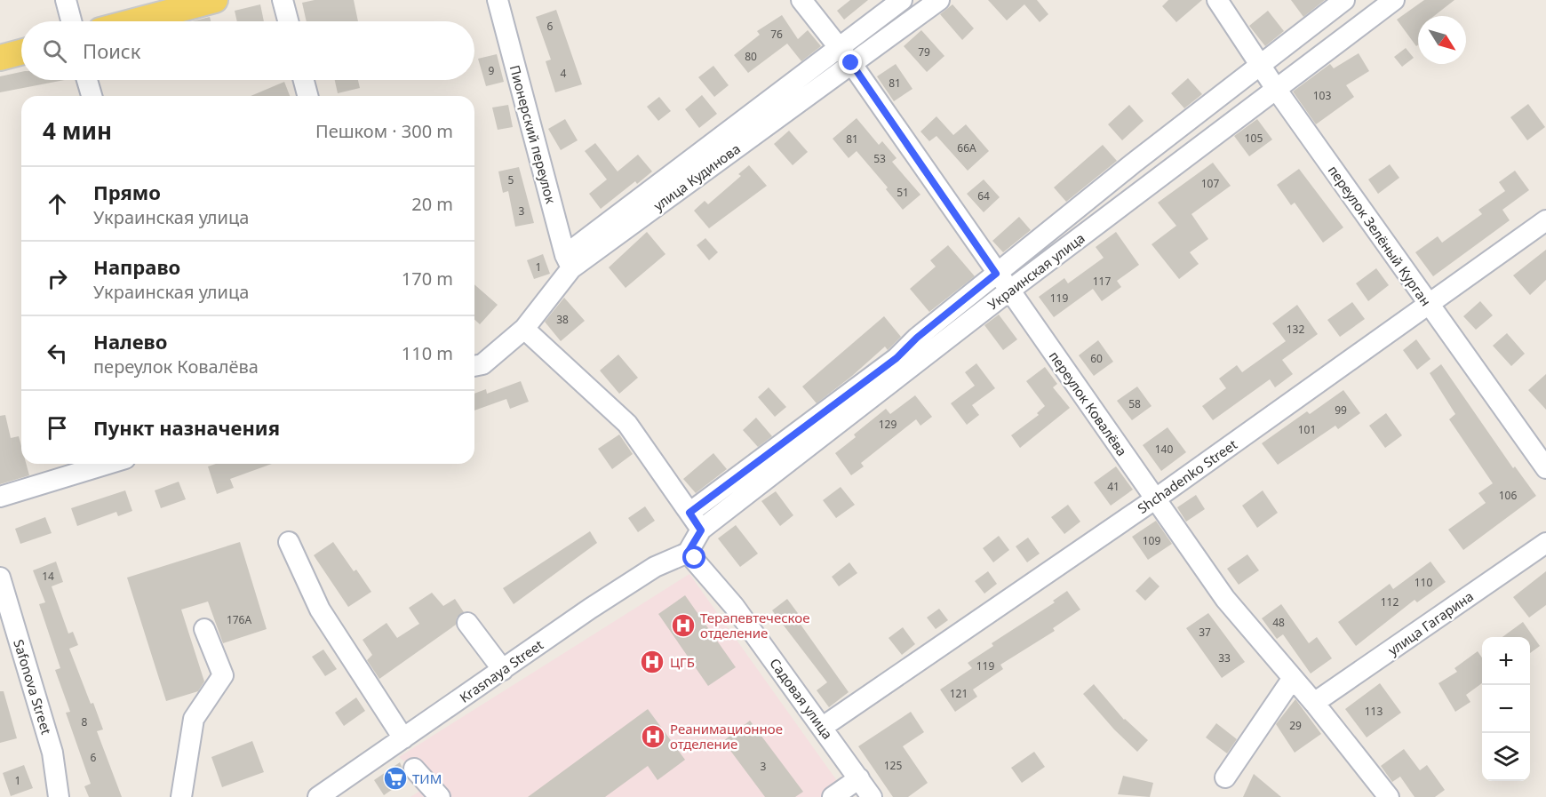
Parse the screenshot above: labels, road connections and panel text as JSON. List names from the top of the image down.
{
  "streets": {
    "street": [
      "Пионерский переулок",
      "улица Кудинова",
      "переулок Зелёный Курган",
      "Украинская улица",
      "переулок Ковалёва",
      "Shchadenko Street",
      "улица Гагарина",
      "Krasnaya Street",
      "Safonova Street",
      "Садовая улица"
    ]
  },
  "crossings": [
    ["Пионерский переулок", "улица Кудинова"],
    ["улица Кудинова", "переулок Ковалёва"],
    ["переулок Зелёный Курган", "Украинская улица"],
    ["переулок Зелёный Курган", "Shchadenko Street"],
    ["Украинская улица", "переулок Ковалёва"],
    ["Украинская улица", "Krasnaya Street"],
    ["Украинская улица", "Садовая улица"],
    ["переулок Ковалёва", "Shchadenko Street"],
    ["переулок Ковалёва", "улица Гагарина"],
    ["Shchadenko Street", "Садовая улица"],
    ["Krasnaya Street", "Садовая улица"]
  ],
  "places": {
    "hospital": ["Терапевтеческое отделение", "ЦГБ", "Реанимационное отделение"],
    "supermarket": ["ТИМ"]
  },
  "house_numbers": [
    "6",
    "76",
    "79",
    "80",
    "9",
    "4",
    "81",
    "103",
    "105",
    "81",
    "66А",
    "53",
    "5",
    "107",
    "51",
    "64",
    "3",
    "1",
    "117",
    "119",
    "38",
    "132",
    "60",
    "58",
    "99",
    "129",
    "101",
    "140",
    "41",
    "106",
    "109",
    "14",
    "110",
    "112",
    "176А",
    "48",
    "37",
    "33",
    "119",
    "121",
    "113",
    "8",
    "29",
    "6",
    "125",
    "3",
    "1"
  ],
  "north": "bottom right",
  "page": {
    "search": "Поиск",
    "heading": ["4 мин", "Пешком · 300 m"],
    "list": [
      ["Прямо", "Украинская улица", "20 m"],
      ["Направо", "Украинская улица", "170 m"],
      ["Налево", "переулок Ковалёва", "110 m"],
      "Пункт назначения"
    ],
    "map_buttons": ["+", "−"]
  }
}
